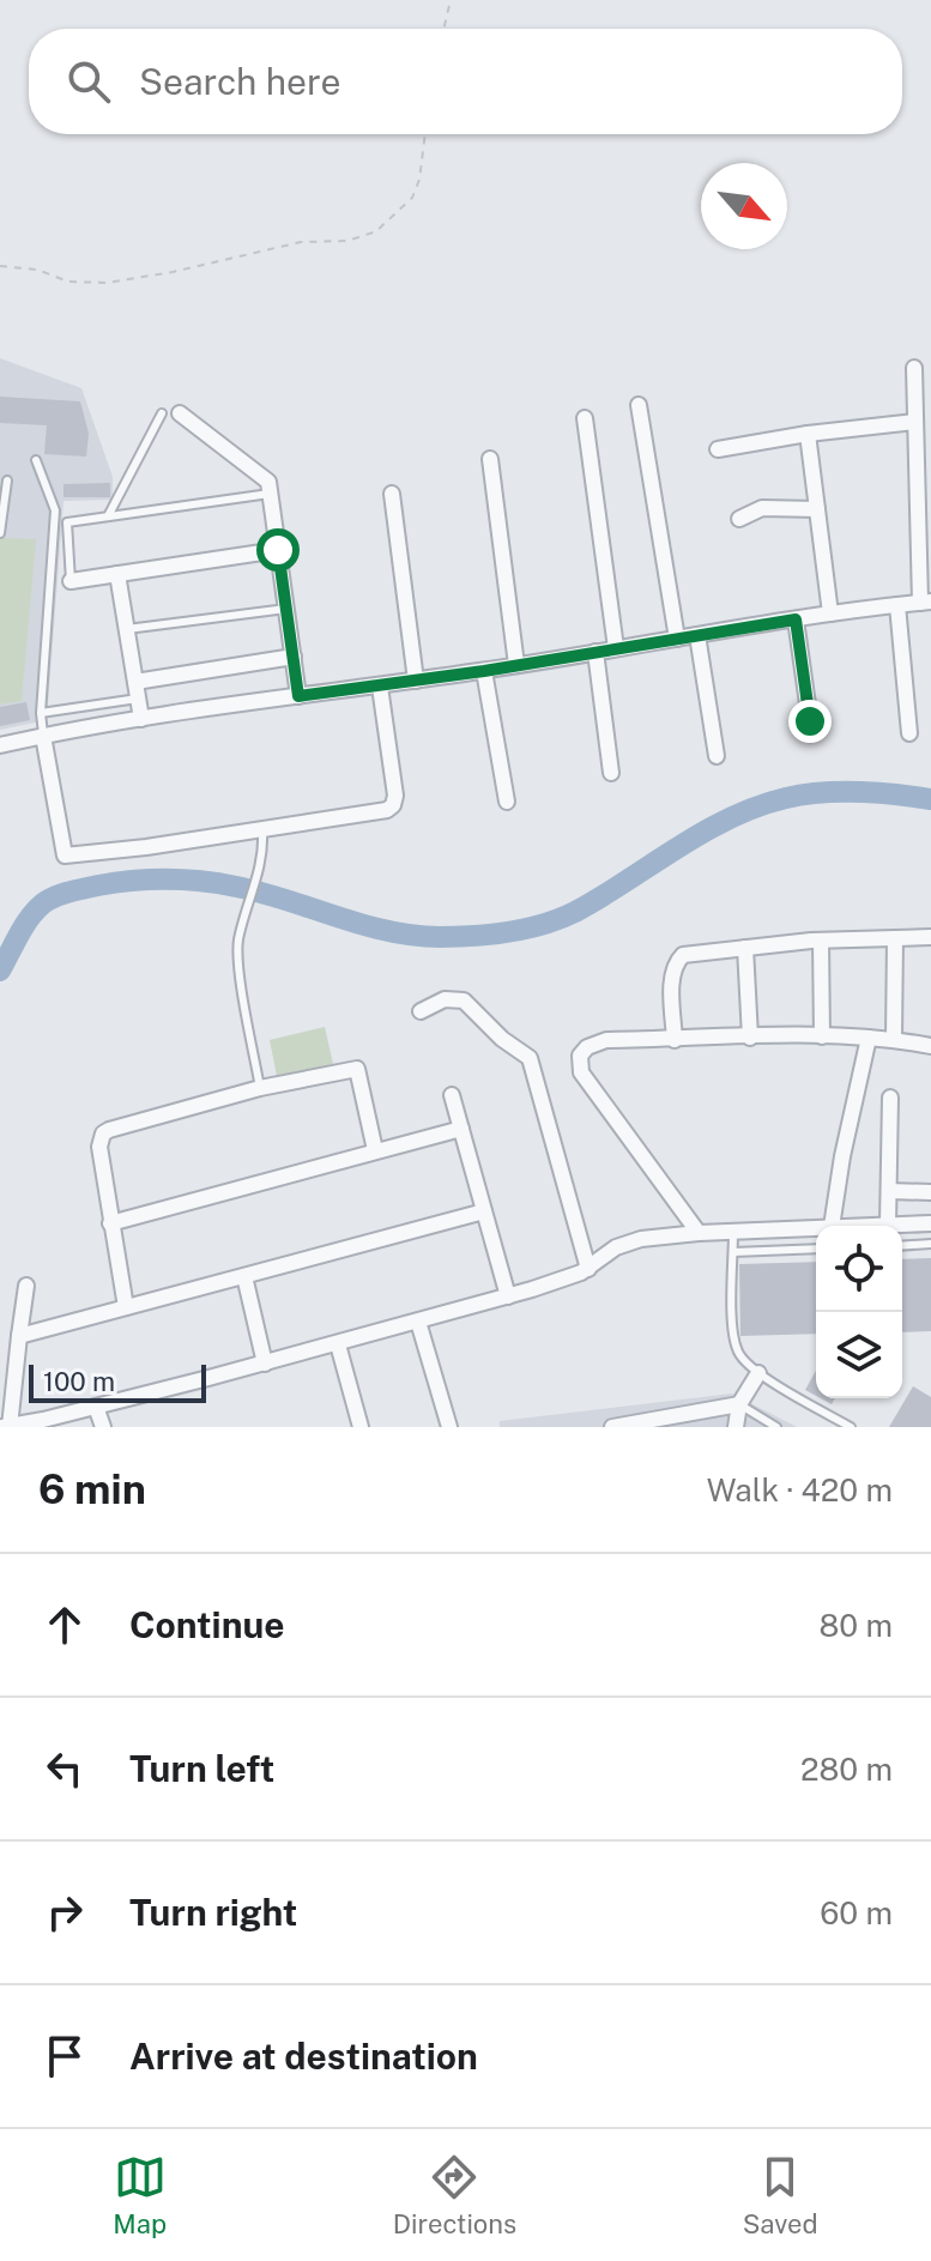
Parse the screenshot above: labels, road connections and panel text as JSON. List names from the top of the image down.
{
  "scale_bar": "100 m",
  "north": "bottom right",
  "page": {
    "search": "Search here",
    "scale": "100 m",
    "heading": ["6 min", "Walk · 420 m"],
    "list": [
      ["Continue", "80 m"],
      ["Turn left", "280 m"],
      ["Turn right", "60 m"],
      "Arrive at destination"
    ],
    "nav": ["Map", "Directions", "Saved"]
  }
}
